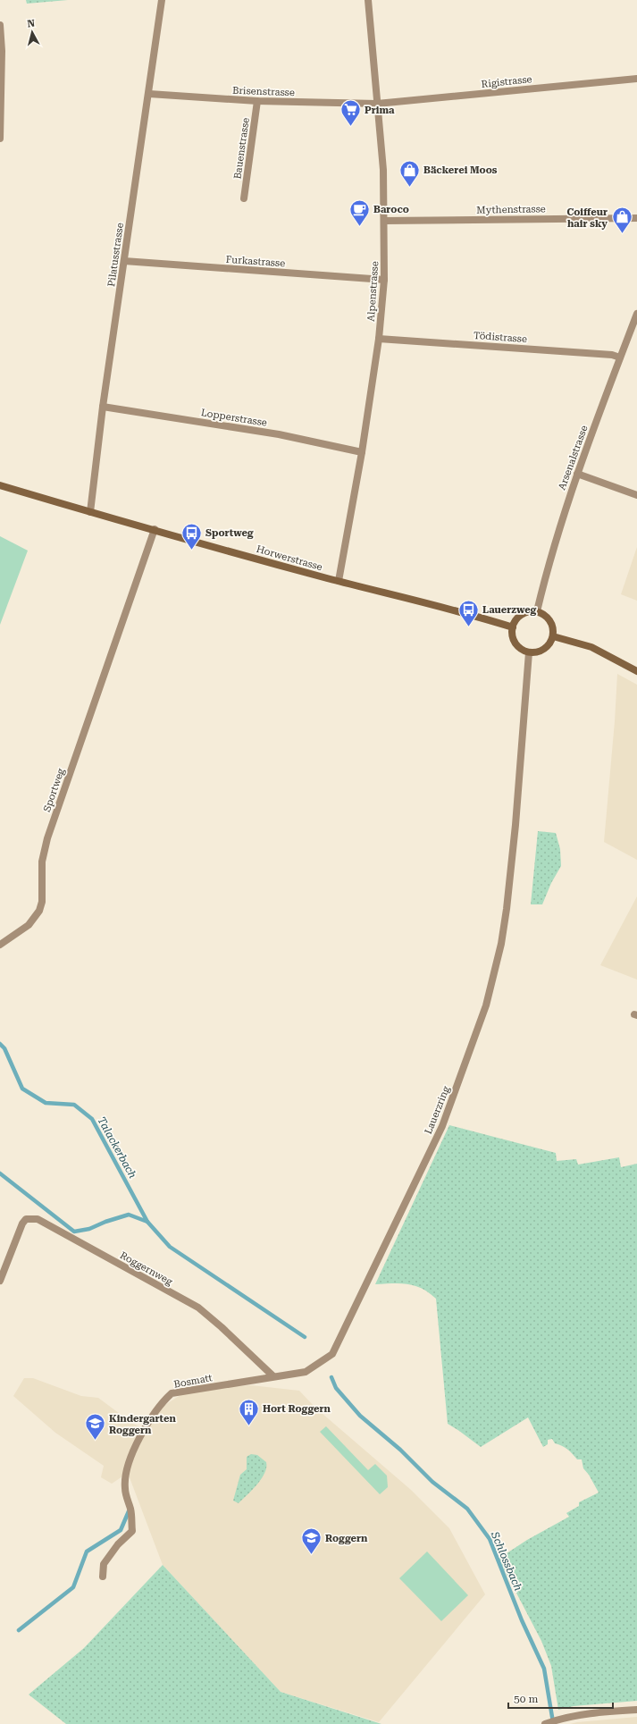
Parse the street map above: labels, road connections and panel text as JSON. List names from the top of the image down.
{
  "streets": {
    "street": [
      "Rigistrasse",
      "Brisenstrasse",
      "Bauenstrasse",
      "Mythenstrasse",
      "Pilatusstrasse",
      "Furkastrasse",
      "Alpenstrasse",
      "Tödistrasse",
      "Lopperstrasse",
      "Arsenalstrasse",
      "Horwerstrasse",
      "Sportweg",
      "Lauerzring",
      "Roggernweg",
      "Bosmatt"
    ]
  },
  "crossings": [
    ["Rigistrasse", "Brisenstrasse"],
    ["Rigistrasse", "Alpenstrasse"],
    ["Brisenstrasse", "Bauenstrasse"],
    ["Brisenstrasse", "Pilatusstrasse"],
    ["Brisenstrasse", "Alpenstrasse"],
    ["Mythenstrasse", "Alpenstrasse"],
    ["Pilatusstrasse", "Furkastrasse"],
    ["Pilatusstrasse", "Lopperstrasse"],
    ["Pilatusstrasse", "Horwerstrasse"],
    ["Furkastrasse", "Alpenstrasse"],
    ["Alpenstrasse", "Tödistrasse"],
    ["Alpenstrasse", "Lopperstrasse"],
    ["Alpenstrasse", "Horwerstrasse"],
    ["Tödistrasse", "Arsenalstrasse"],
    ["Arsenalstrasse", "Horwerstrasse"],
    ["Arsenalstrasse", "Lauerzring"],
    ["Horwerstrasse", "Sportweg"],
    ["Horwerstrasse", "Lauerzring"],
    ["Lauerzring", "Roggernweg"],
    ["Lauerzring", "Bosmatt"],
    ["Roggernweg", "Bosmatt"]
  ],
  "water": ["Talackerbach", "Schlossbach"],
  "places": {
    "supermarket": ["Prima"],
    "shop": ["Bäckerei Moos", "Coiffeur hair sky"],
    "cafe": ["Baroco"],
    "bus stop": ["Sportweg", "Lauerzweg"],
    "building": ["Hort Roggern"],
    "school or university": ["Kindergarten Roggern", "Roggern"]
  },
  "scale_bar": "50 m",
  "north": "top"
}
